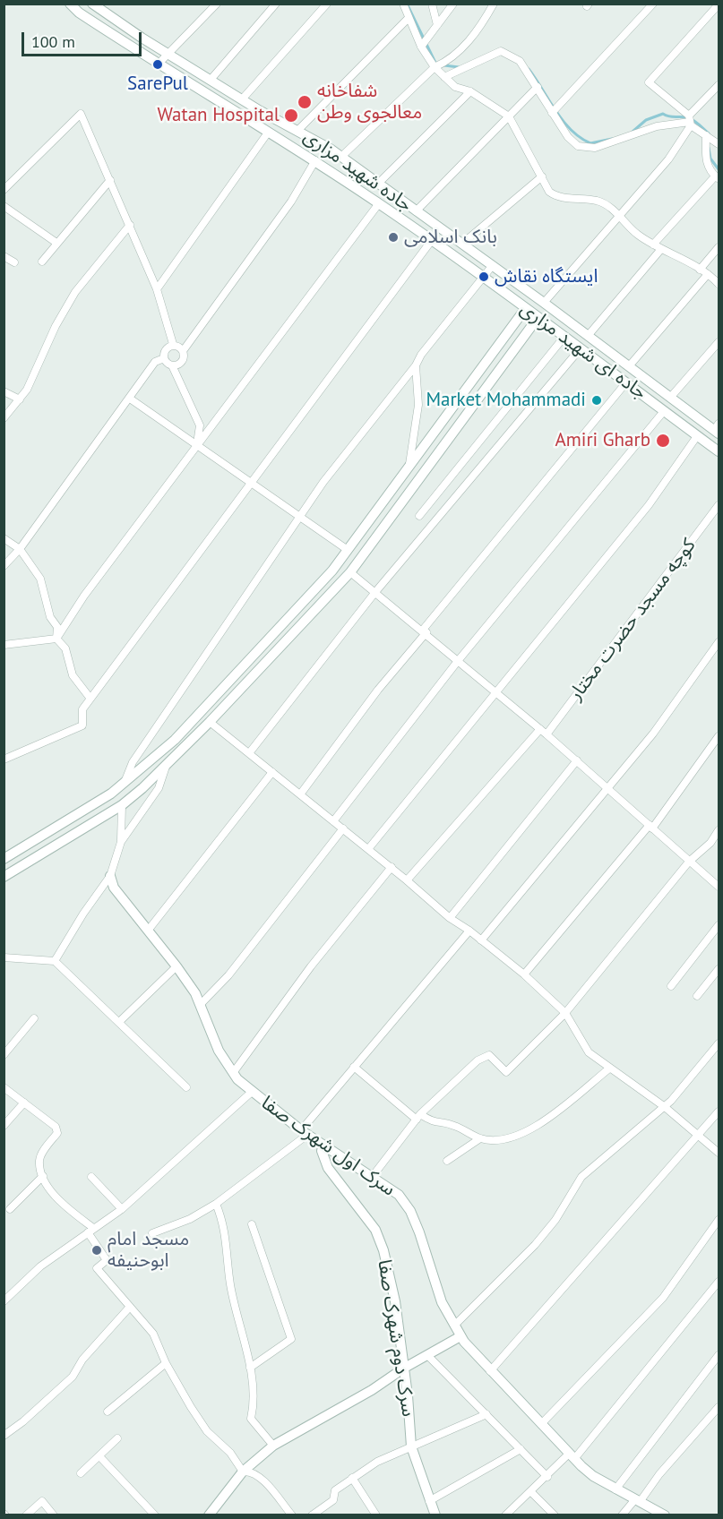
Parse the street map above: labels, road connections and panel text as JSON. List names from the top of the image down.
{
  "streets": {
    "main road": [
      "جاده شهید مزاری",
      "جاده ای شهید مزاری",
      "سرک اول شهرک صفا",
      "سرک دوم شهرک صفا"
    ],
    "street": ["کوچه مسجد حضرت مختار"]
  },
  "crossings": [
    ["سرک اول شهرک صفا", "سرک دوم شهرک صفا"]
  ],
  "places": [
    "SarePul",
    "شفاخانه معالجوی وطن",
    "Watan Hospital",
    "بانک اسلامی",
    "ایستگاه نقاش",
    "Market Mohammadi",
    "Amiri Gharb",
    "مسجد امام ابوحنیفه"
  ],
  "scale_bar": "100 m"
}
